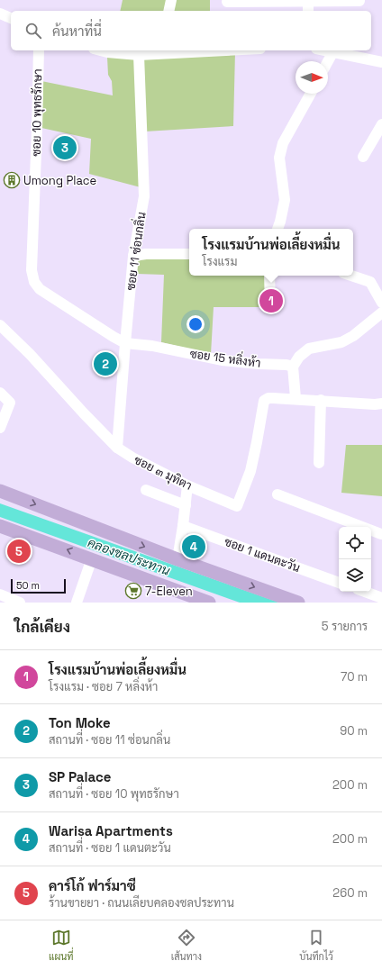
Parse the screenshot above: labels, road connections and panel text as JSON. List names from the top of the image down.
{
  "streets": {
    "street": [
      "ซอย 10 พุทธรักษา",
      "ซอย 11 ซ่อนกลิ่น",
      "ซอย 15 หลิ่งห้า",
      "ซอย ๓ มุทิตา",
      "ซอย 1 แดนตะวัน"
    ]
  },
  "crossings": [
    ["ซอย 10 พุทธรักษา", "ซอย 11 ซ่อนกลิ่น"],
    ["ซอย 10 พุทธรักษา", "ซอย 15 หลิ่งห้า"],
    ["ซอย 11 ซ่อนกลิ่น", "ซอย 15 หลิ่งห้า"],
    ["ซอย 11 ซ่อนกลิ่น", "ซอย ๓ มุทิตา"]
  ],
  "water": ["คลองชลประทาน"],
  "places": {
    "building": ["Umong Place"],
    "supermarket": ["7-Eleven"]
  },
  "scale_bar": "50 m",
  "north": "right",
  "page": {
    "search": "ค้นหาที่นี่",
    "pins": [
      "3",
      "1",
      "2",
      "4",
      "5"
    ],
    "popup": ["โรงแรมบ้านพ่อเลี้ยงหมื่น", "โรงแรม"],
    "scale": "50 m",
    "heading": ["ใกล้เคียง", "5 รายการ"],
    "list": [
      {
        "mark": "1",
        "name": "โรงแรมบ้านพ่อเลี้ยงหมื่น",
        "note": "โรงแรม · ซอย 7 หลิ่งห้า",
        "value": "70 m"
      },
      {
        "mark": "2",
        "name": "Ton Moke",
        "note": "สถานที่ · ซอย 11 ซ่อนกลิ่น",
        "value": "90 m"
      },
      {
        "mark": "3",
        "name": "SP Palace",
        "note": "สถานที่ · ซอย 10 พุทธรักษา",
        "value": "200 m"
      },
      {
        "mark": "4",
        "name": "Warisa Apartments",
        "note": "สถานที่ · ซอย 1 แดนตะวัน",
        "value": "200 m"
      },
      {
        "mark": "5",
        "name": "คาร์โก้ ฟาร์มาซี",
        "note": "ร้านขายยา · ถนนเลียบคลองชลประทาน",
        "value": "260 m"
      }
    ],
    "nav": ["แผนที่", "เส้นทาง", "บันทึกไว้"]
  }
}
